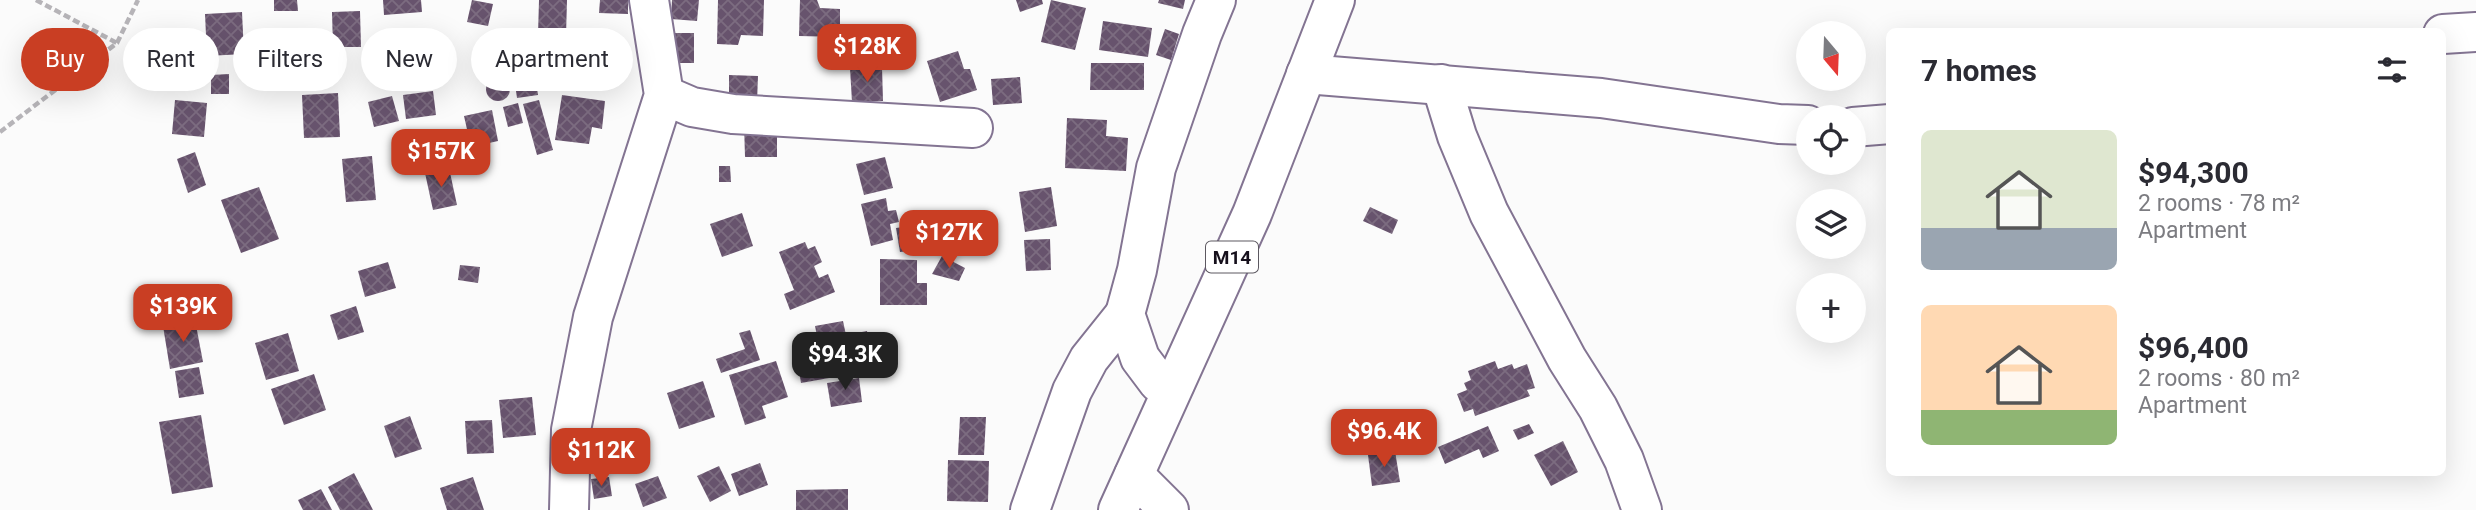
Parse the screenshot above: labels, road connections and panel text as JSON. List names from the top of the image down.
{
  "streets": {
    "main road": ["M14"]
  },
  "north": "bottom",
  "page": {
    "map_buttons": "+",
    "price": [
      "$128K",
      "$157K",
      "$127K",
      "$139K",
      "$94.3K",
      "$96.4K",
      "$112K"
    ],
    "chip": [
      "Buy",
      "Rent",
      "Filters",
      "New",
      "Apartment"
    ],
    "heading": "7 homes",
    "list": [
      {
        "name": "$94,300",
        "note": "2 rooms · 78 m² · Apartment"
      },
      {
        "name": "$96,400",
        "note": "2 rooms · 80 m² · Apartment"
      }
    ]
  }
}
